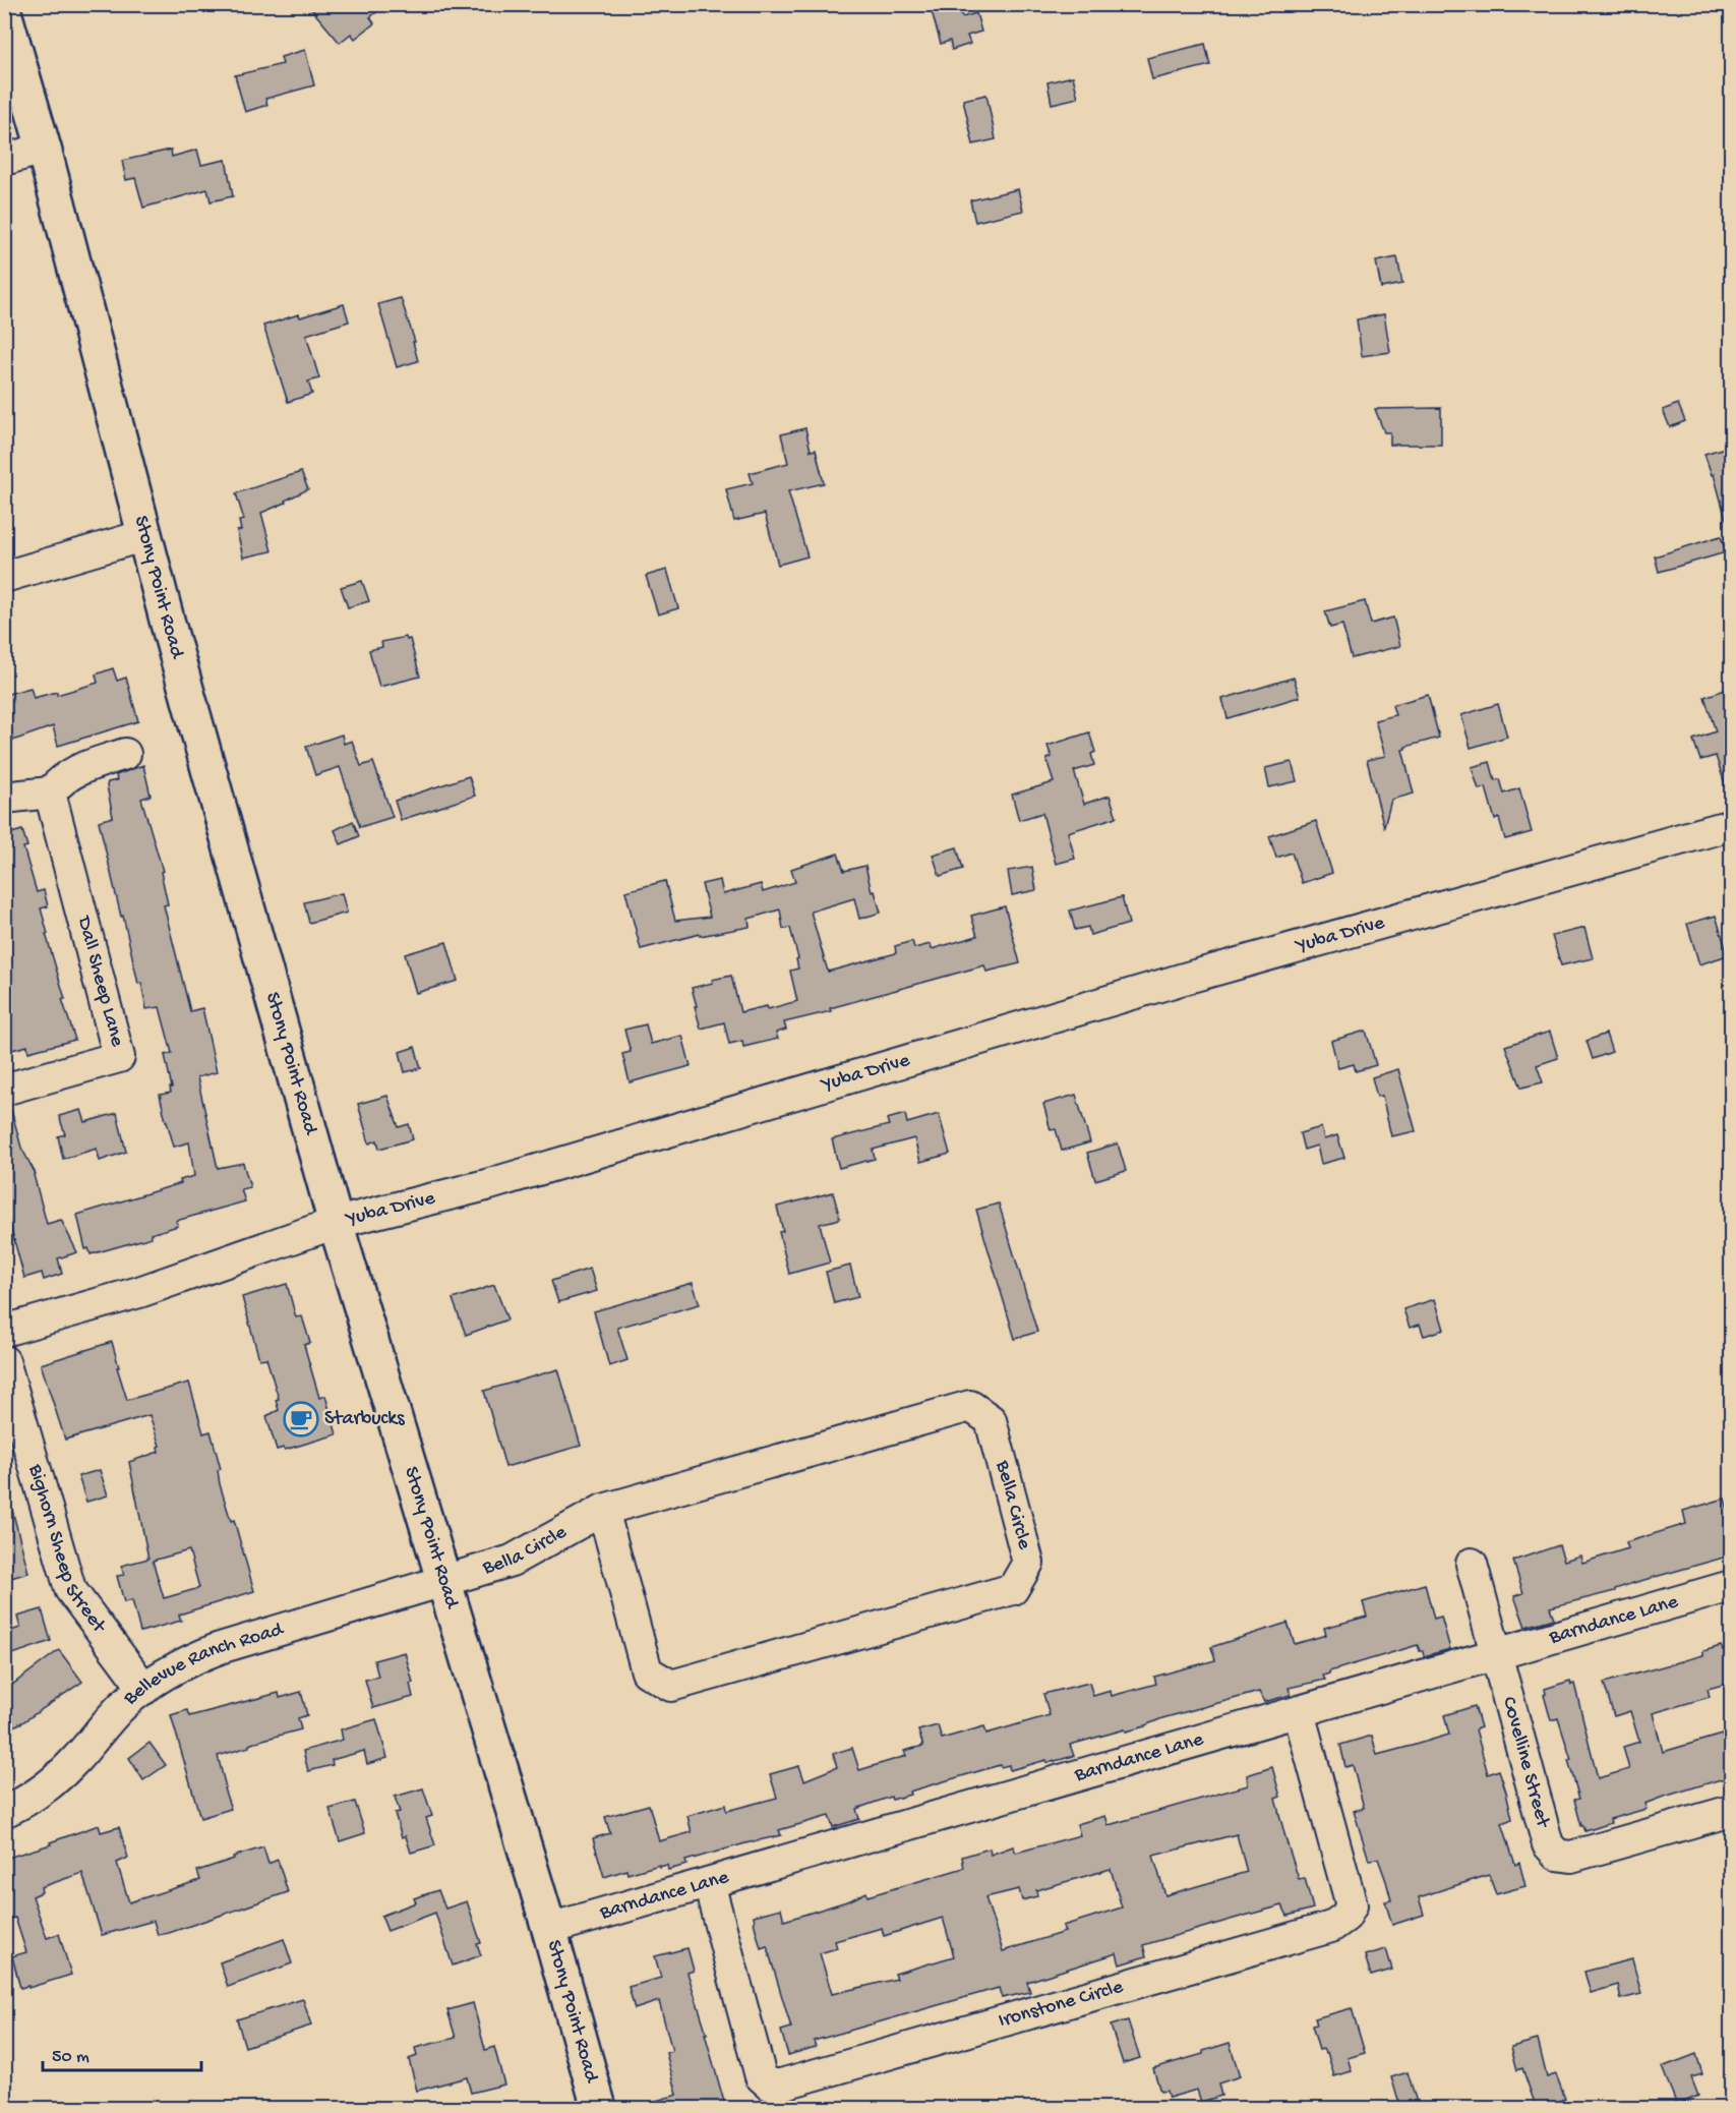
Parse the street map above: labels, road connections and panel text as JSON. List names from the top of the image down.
{
  "streets": {
    "main road": ["Stony Point Road"],
    "street": [
      "Yuba Drive",
      "Dall Sheep Lane",
      "Bella Circle",
      "Bighorn Sheep Street",
      "Barndance Lane",
      "Bellevue Ranch Road",
      "Covelline Street",
      "Ironstone Circle"
    ]
  },
  "crossings": [
    ["Stony Point Road", "Yuba Drive"],
    ["Stony Point Road", "Bella Circle"],
    ["Stony Point Road", "Barndance Lane"],
    ["Stony Point Road", "Bellevue Ranch Road"],
    ["Bella Circle", "Bellevue Ranch Road"],
    ["Bighorn Sheep Street", "Bellevue Ranch Road"],
    ["Barndance Lane", "Covelline Street"],
    ["Barndance Lane", "Ironstone Circle"]
  ],
  "places": {
    "cafe": ["Starbucks"]
  },
  "scale_bar": "50 m"
}
